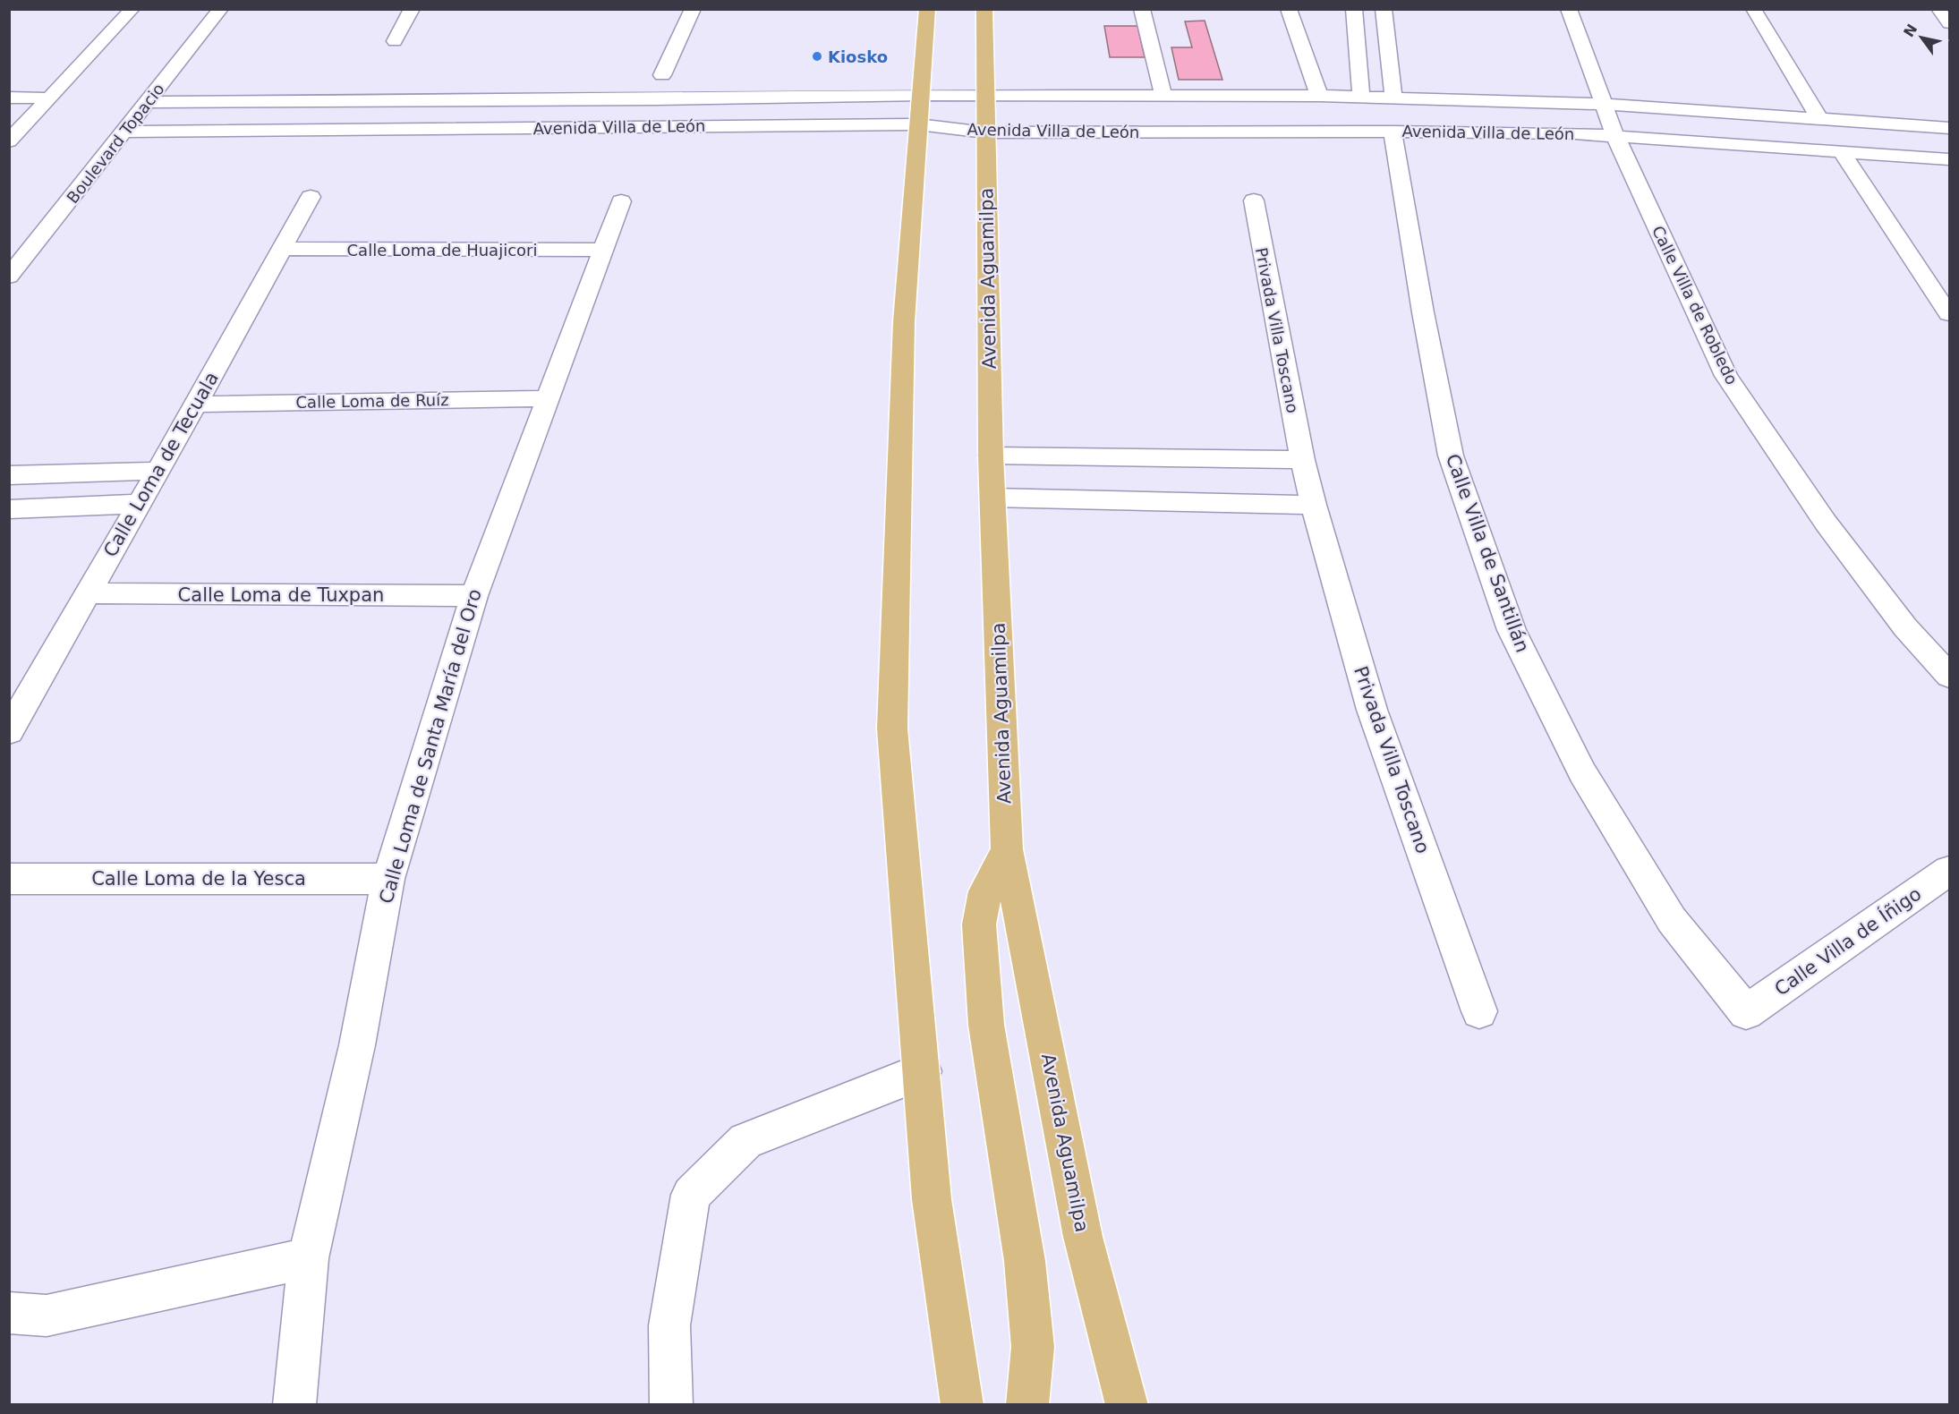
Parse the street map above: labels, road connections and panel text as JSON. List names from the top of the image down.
{
  "streets": {
    "main road": ["Avenida Aguamilpa"],
    "street": [
      "Avenida Villa de León",
      "Boulevard Topacio",
      "Calle Loma de Huajicori",
      "Calle Villa de Robledo",
      "Privada Villa Toscano",
      "Calle Loma de Ruíz",
      "Calle Loma de Tecuala",
      "Calle Villa de Santillán",
      "Calle Loma de Tuxpan",
      "Calle Loma de Santa María del Oro",
      "Calle Loma de la Yesca",
      "Calle Villa de Íñigo"
    ]
  },
  "crossings": [
    ["Avenida Villa de León", "Boulevard Topacio"],
    ["Avenida Villa de León", "Avenida Aguamilpa"],
    ["Avenida Villa de León", "Calle Villa de Robledo"],
    ["Avenida Villa de León", "Calle Villa de Santillán"],
    ["Calle Loma de Huajicori", "Calle Loma de Tecuala"],
    ["Calle Loma de Huajicori", "Calle Loma de Santa María del Oro"],
    ["Calle Loma de Ruíz", "Calle Loma de Tecuala"],
    ["Calle Loma de Ruíz", "Calle Loma de Santa María del Oro"],
    ["Calle Loma de Tecuala", "Calle Loma de Tuxpan"],
    ["Calle Villa de Santillán", "Calle Villa de Íñigo"],
    ["Calle Loma de Tuxpan", "Calle Loma de Santa María del Oro"],
    ["Calle Loma de Santa María del Oro", "Calle Loma de la Yesca"]
  ],
  "places": ["Kiosko"],
  "north": "top left"
}
